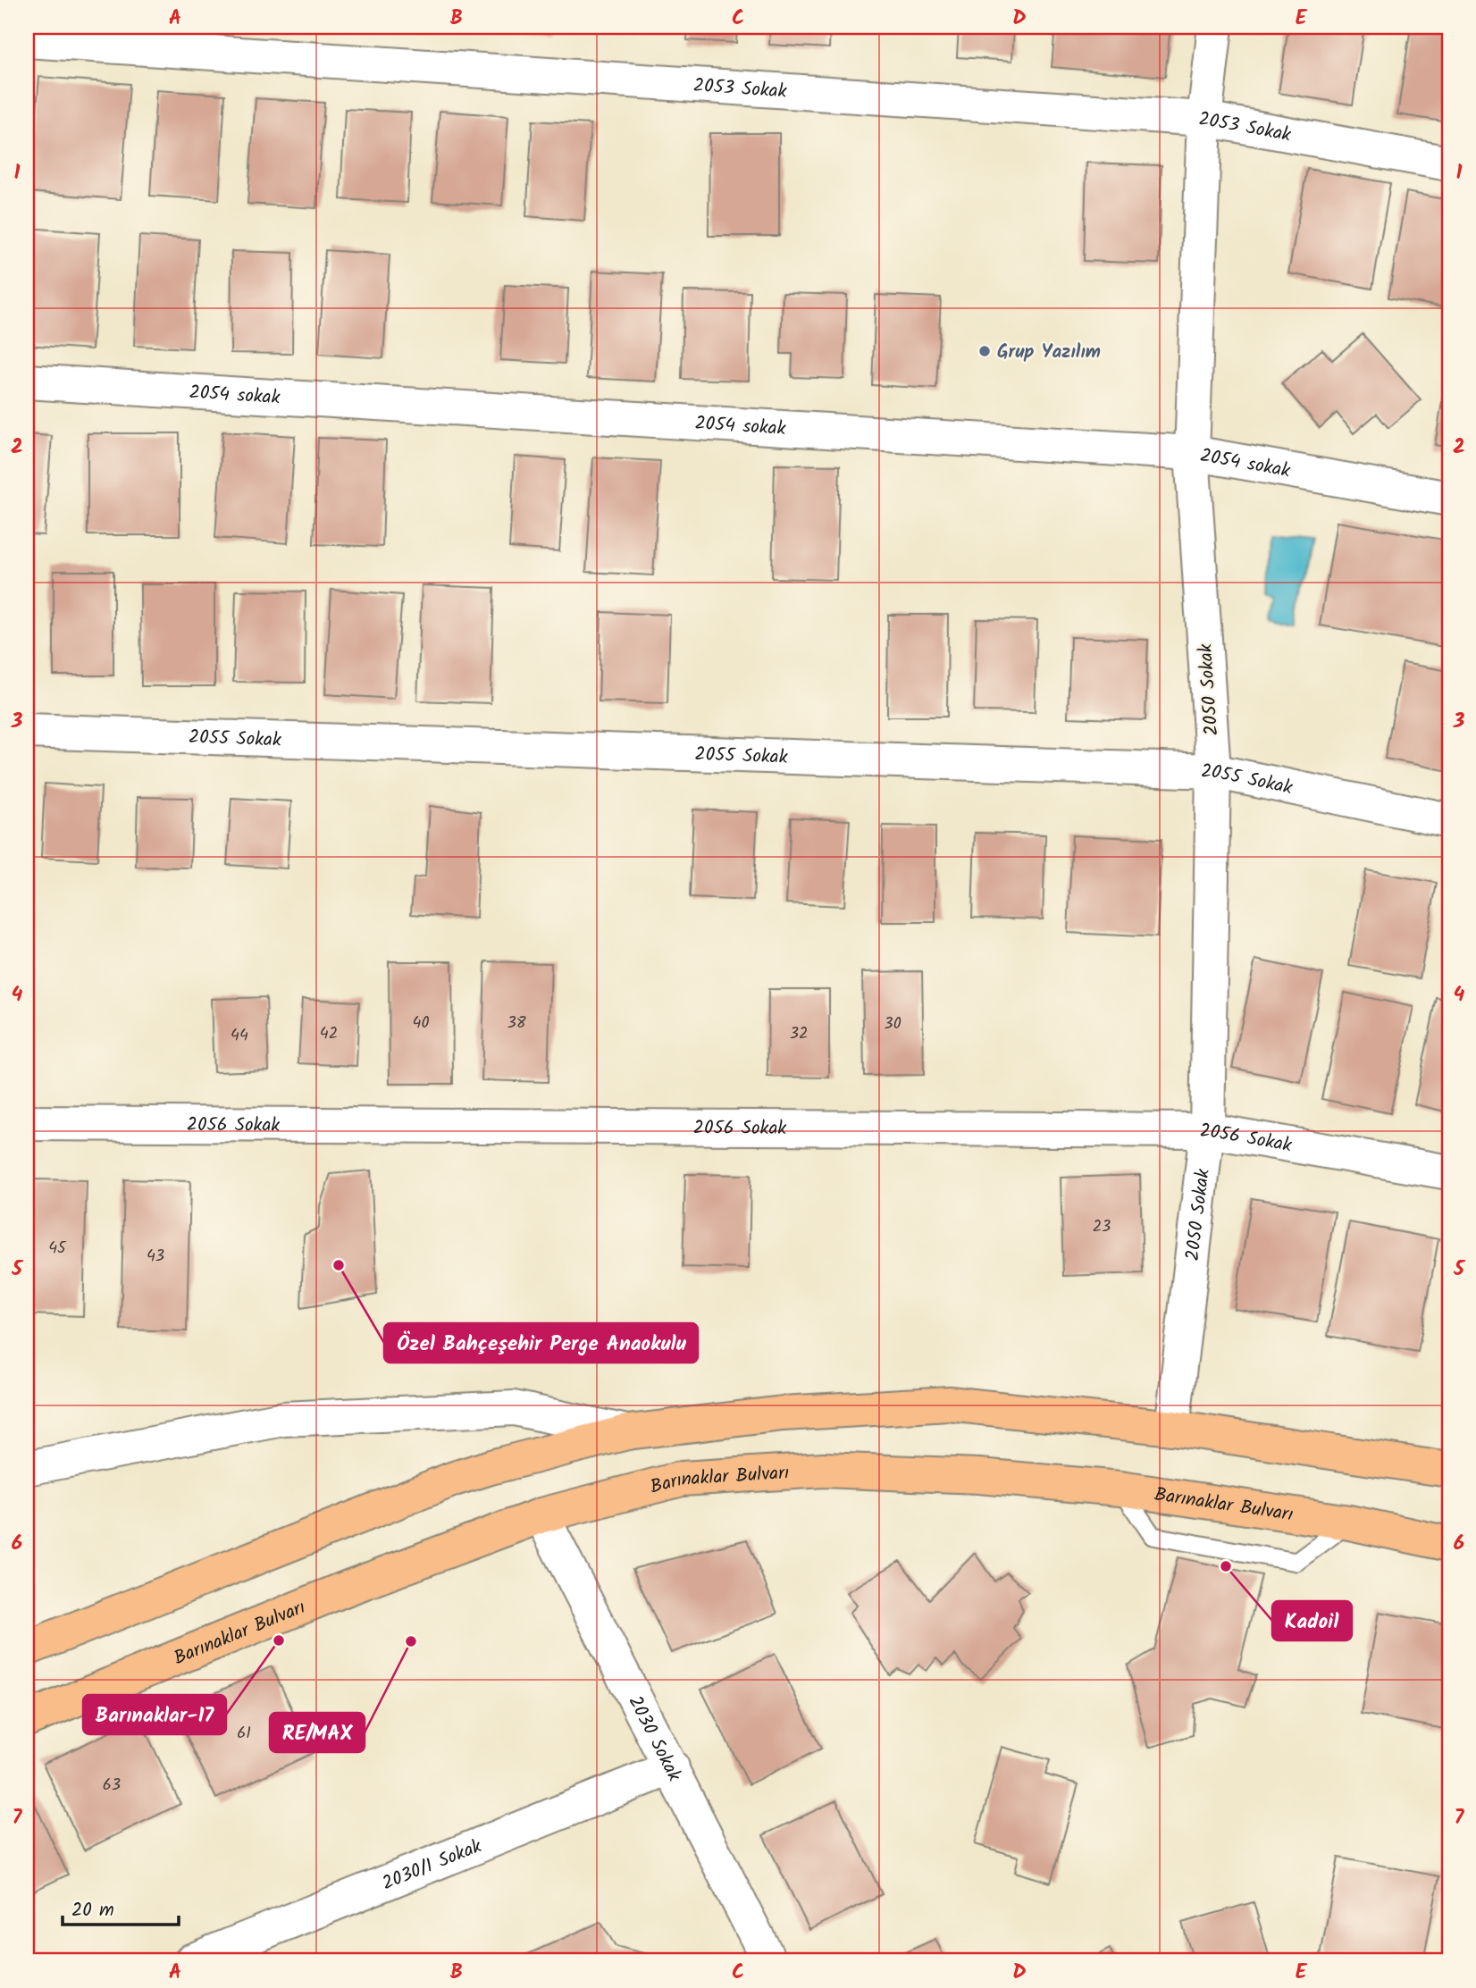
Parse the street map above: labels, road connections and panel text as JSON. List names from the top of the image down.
{
  "streets": {
    "main road": ["Barınaklar Bulvarı"],
    "street": [
      "2053 Sokak",
      "2054 sokak",
      "2050 Sokak",
      "2055 Sokak",
      "2056 Sokak",
      "2030 Sokak",
      "2030/1 Sokak"
    ]
  },
  "crossings": [
    ["2053 Sokak", "2050 Sokak"],
    ["2054 sokak", "2050 Sokak"],
    ["2050 Sokak", "2055 Sokak"],
    ["2050 Sokak", "2056 Sokak"],
    ["Barınaklar Bulvarı", "2030 Sokak"],
    ["2030 Sokak", "2030/1 Sokak"]
  ],
  "places": [
    "Grup Yazılım",
    "Özel Bahçeşehir Perge Anaokulu",
    "Kadoil",
    "Barınaklar-17",
    "RE/MAX"
  ],
  "house_numbers": [
    "40",
    "38",
    "30",
    "42",
    "32",
    "44",
    "23",
    "45",
    "43",
    "61",
    "63"
  ],
  "scale_bar": "20 m",
  "grid": {
    "columns": [
      "A",
      "B",
      "C",
      "D",
      "E"
    ],
    "rows": [
      "1",
      "2",
      "3",
      "4",
      "5",
      "6",
      "7"
    ]
  }
}
